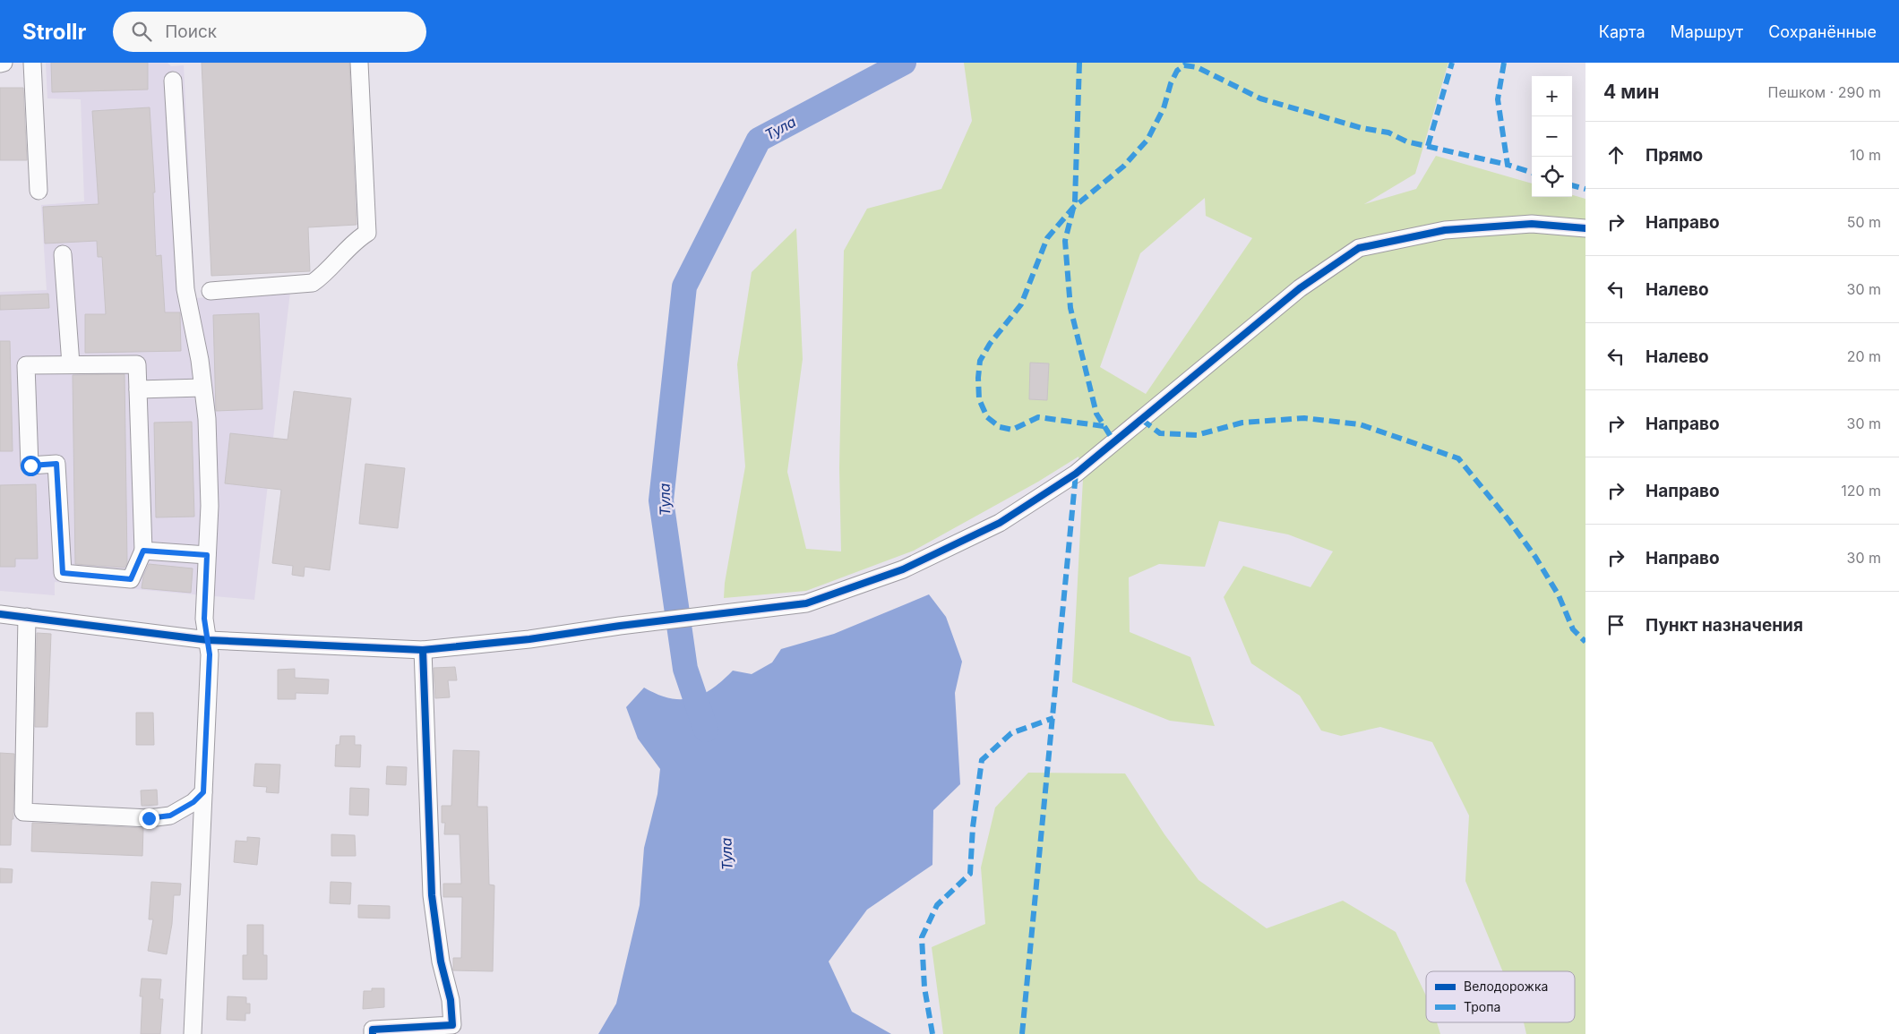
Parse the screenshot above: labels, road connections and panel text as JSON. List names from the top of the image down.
{
  "water": ["Тула"],
  "legend": ["Велодорожка", "Тропа"],
  "page": {
    "header": "Strollr",
    "search": "Поиск",
    "nav": ["Карта", "Маршрут", "Сохранённые"],
    "heading": ["4 мин", "Пешком · 290 m"],
    "map_buttons": ["+", "−"],
    "list": [
      ["Прямо", "10 m"],
      ["Направо", "50 m"],
      ["Налево", "30 m"],
      ["Налево", "20 m"],
      ["Направо", "30 m"],
      ["Направо", "120 m"],
      ["Направо", "30 m"],
      "Пункт назначения"
    ]
  }
}
